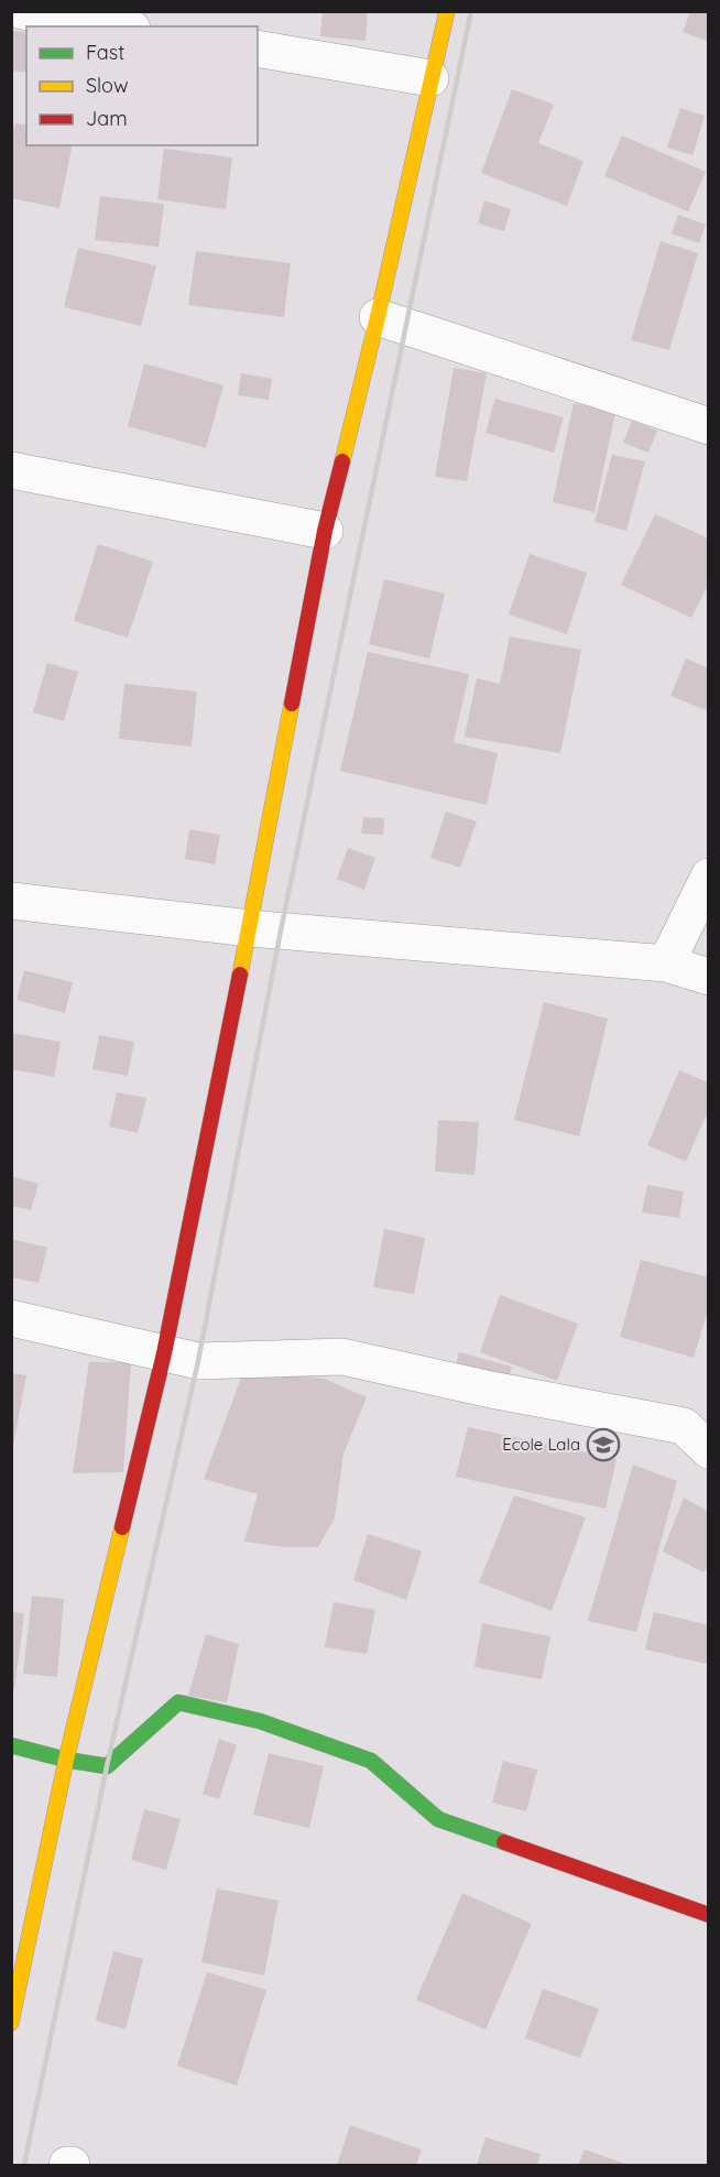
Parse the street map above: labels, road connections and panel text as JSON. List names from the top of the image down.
{
  "places": {
    "school or university": ["Ecole Lala"]
  },
  "legend": ["Fast", "Slow", "Jam"]
}
